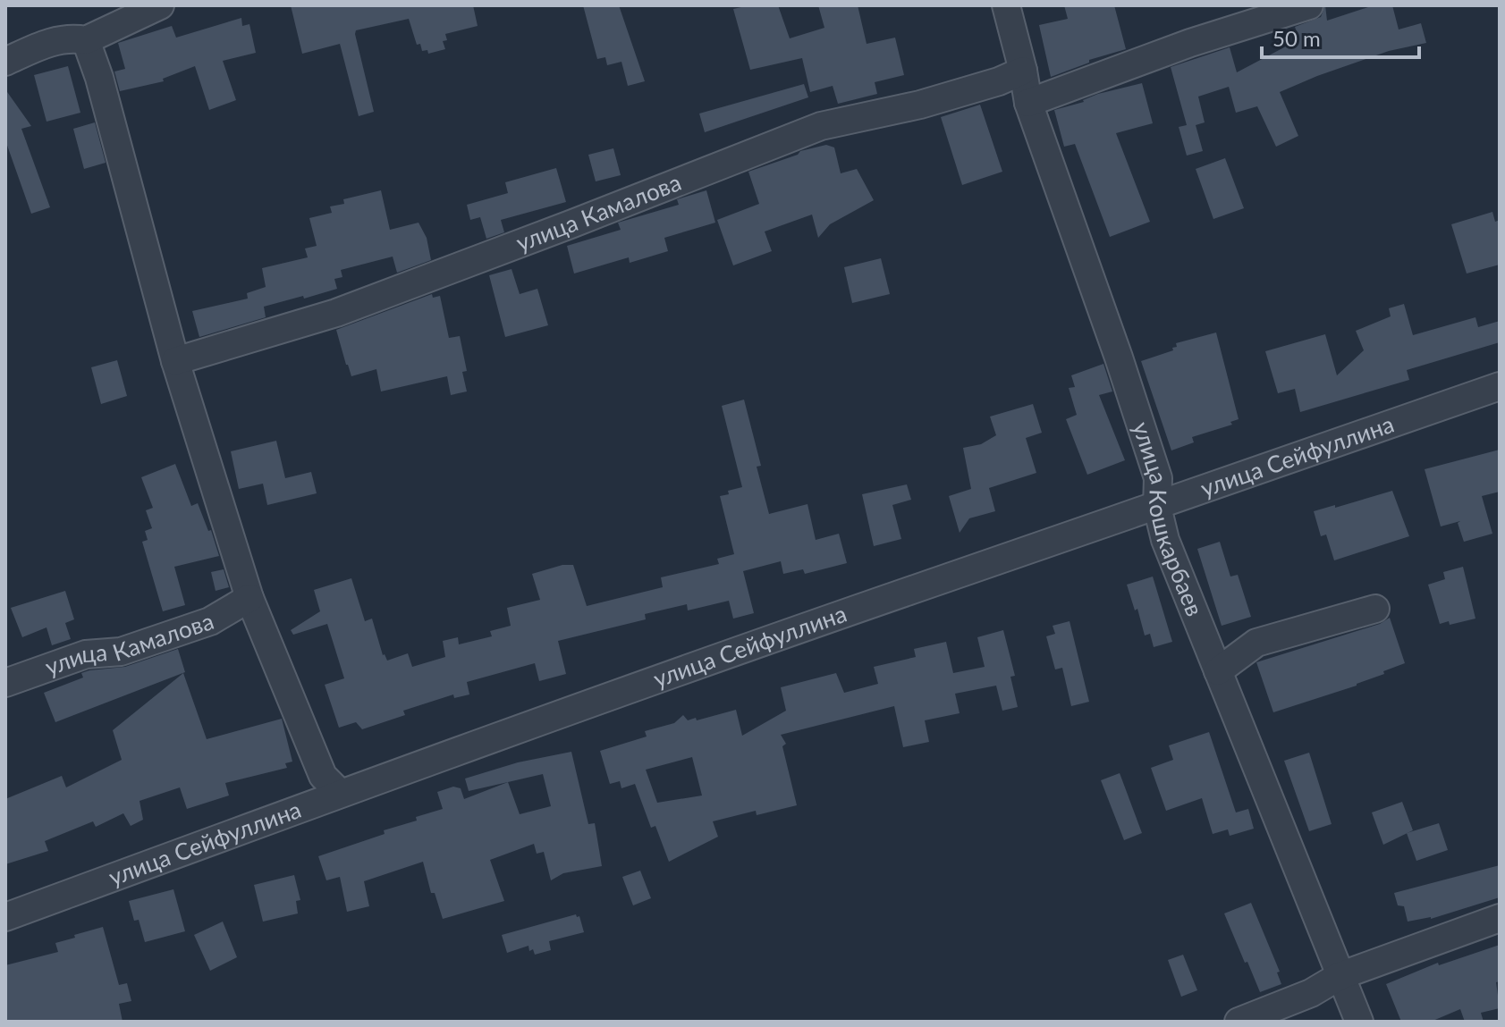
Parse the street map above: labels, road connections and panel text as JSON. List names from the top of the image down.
{
  "streets": {
    "street": ["улица Камалова", "улица Сейфуллина", "улица Кошкарбаев"]
  },
  "crossings": [
    ["улица Камалова", "улица Кошкарбаев"],
    ["улица Сейфуллина", "улица Кошкарбаев"]
  ],
  "scale_bar": "50 m"
}
